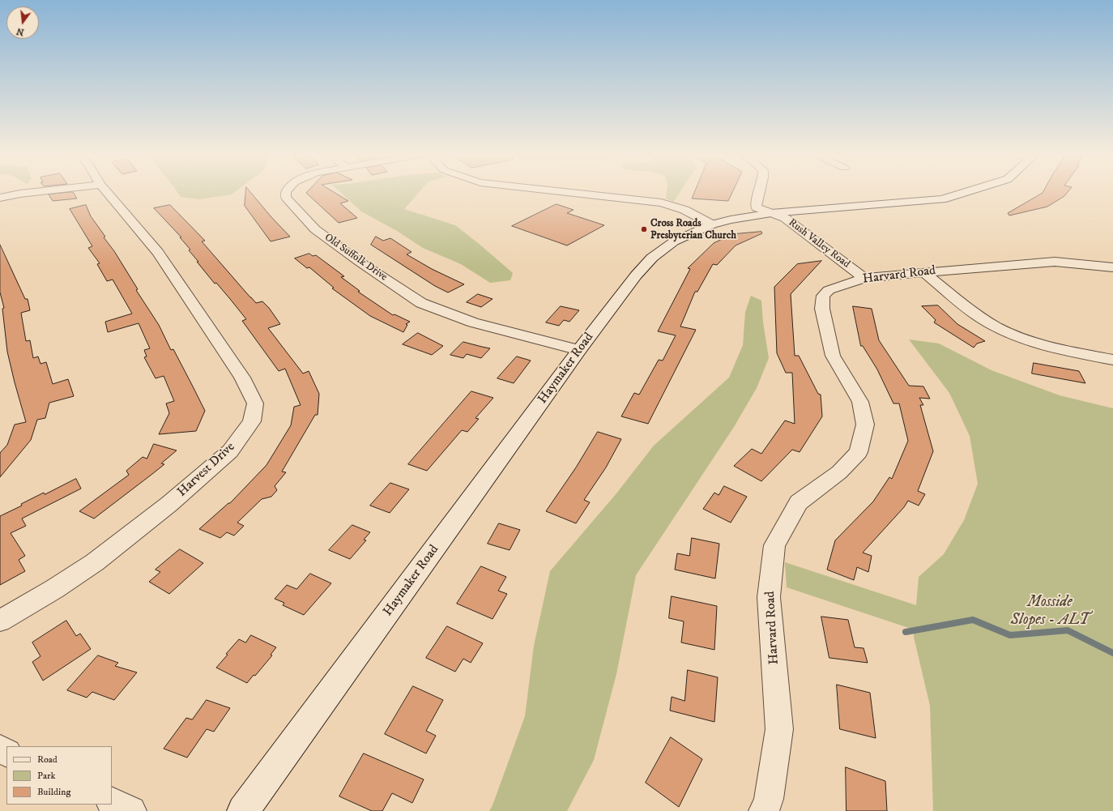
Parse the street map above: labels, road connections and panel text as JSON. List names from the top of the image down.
{
  "streets": {
    "main road": ["Haymaker Road"],
    "street": [
      "Rush Valley Road",
      "Old Suffolk Drive",
      "Harvard Road",
      "Harvest Drive"
    ]
  },
  "crossings": [
    ["Rush Valley Road", "Harvard Road"],
    ["Rush Valley Road", "Haymaker Road"],
    ["Old Suffolk Drive", "Haymaker Road"]
  ],
  "parks": ["Mosside Slopes - ALT"],
  "places": ["Cross Roads Presbyterian Church"],
  "legend": ["Road", "Park", "Building"],
  "north": "bottom"
}
